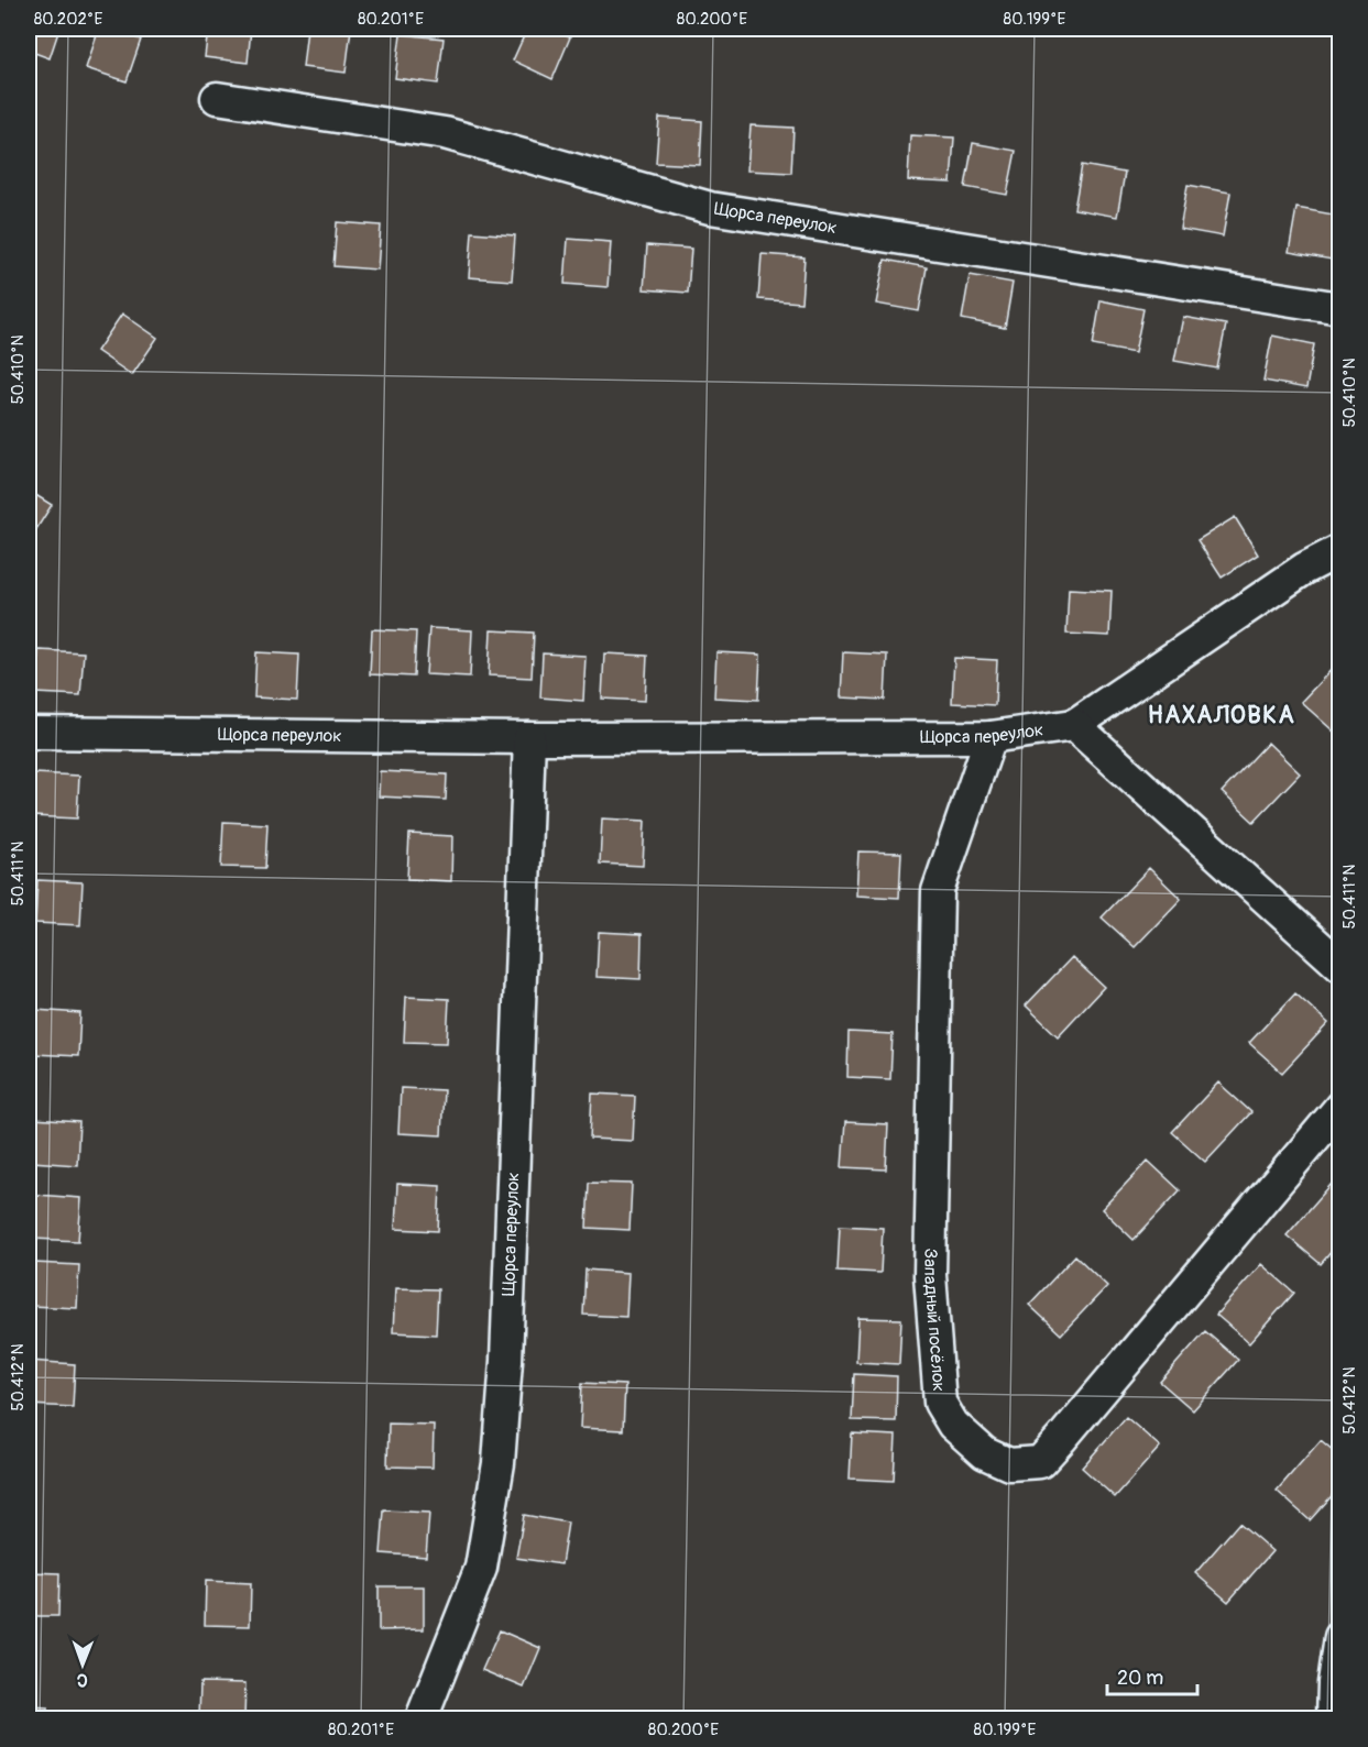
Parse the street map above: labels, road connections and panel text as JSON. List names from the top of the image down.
{
  "streets": {
    "street": ["Щорса переулок", "Западный посёлок"]
  },
  "crossings": [
    ["Щорса переулок", "Западный посёлок"]
  ],
  "districts": ["НАХАЛОВКА"],
  "scale_bar": "20 m",
  "north": "bottom",
  "coordinates": [
    "80.202°E",
    "80.201°E",
    "80.200°E",
    "80.199°E",
    "50.410°N",
    "50.411°N",
    "50.412°N"
  ]
}
